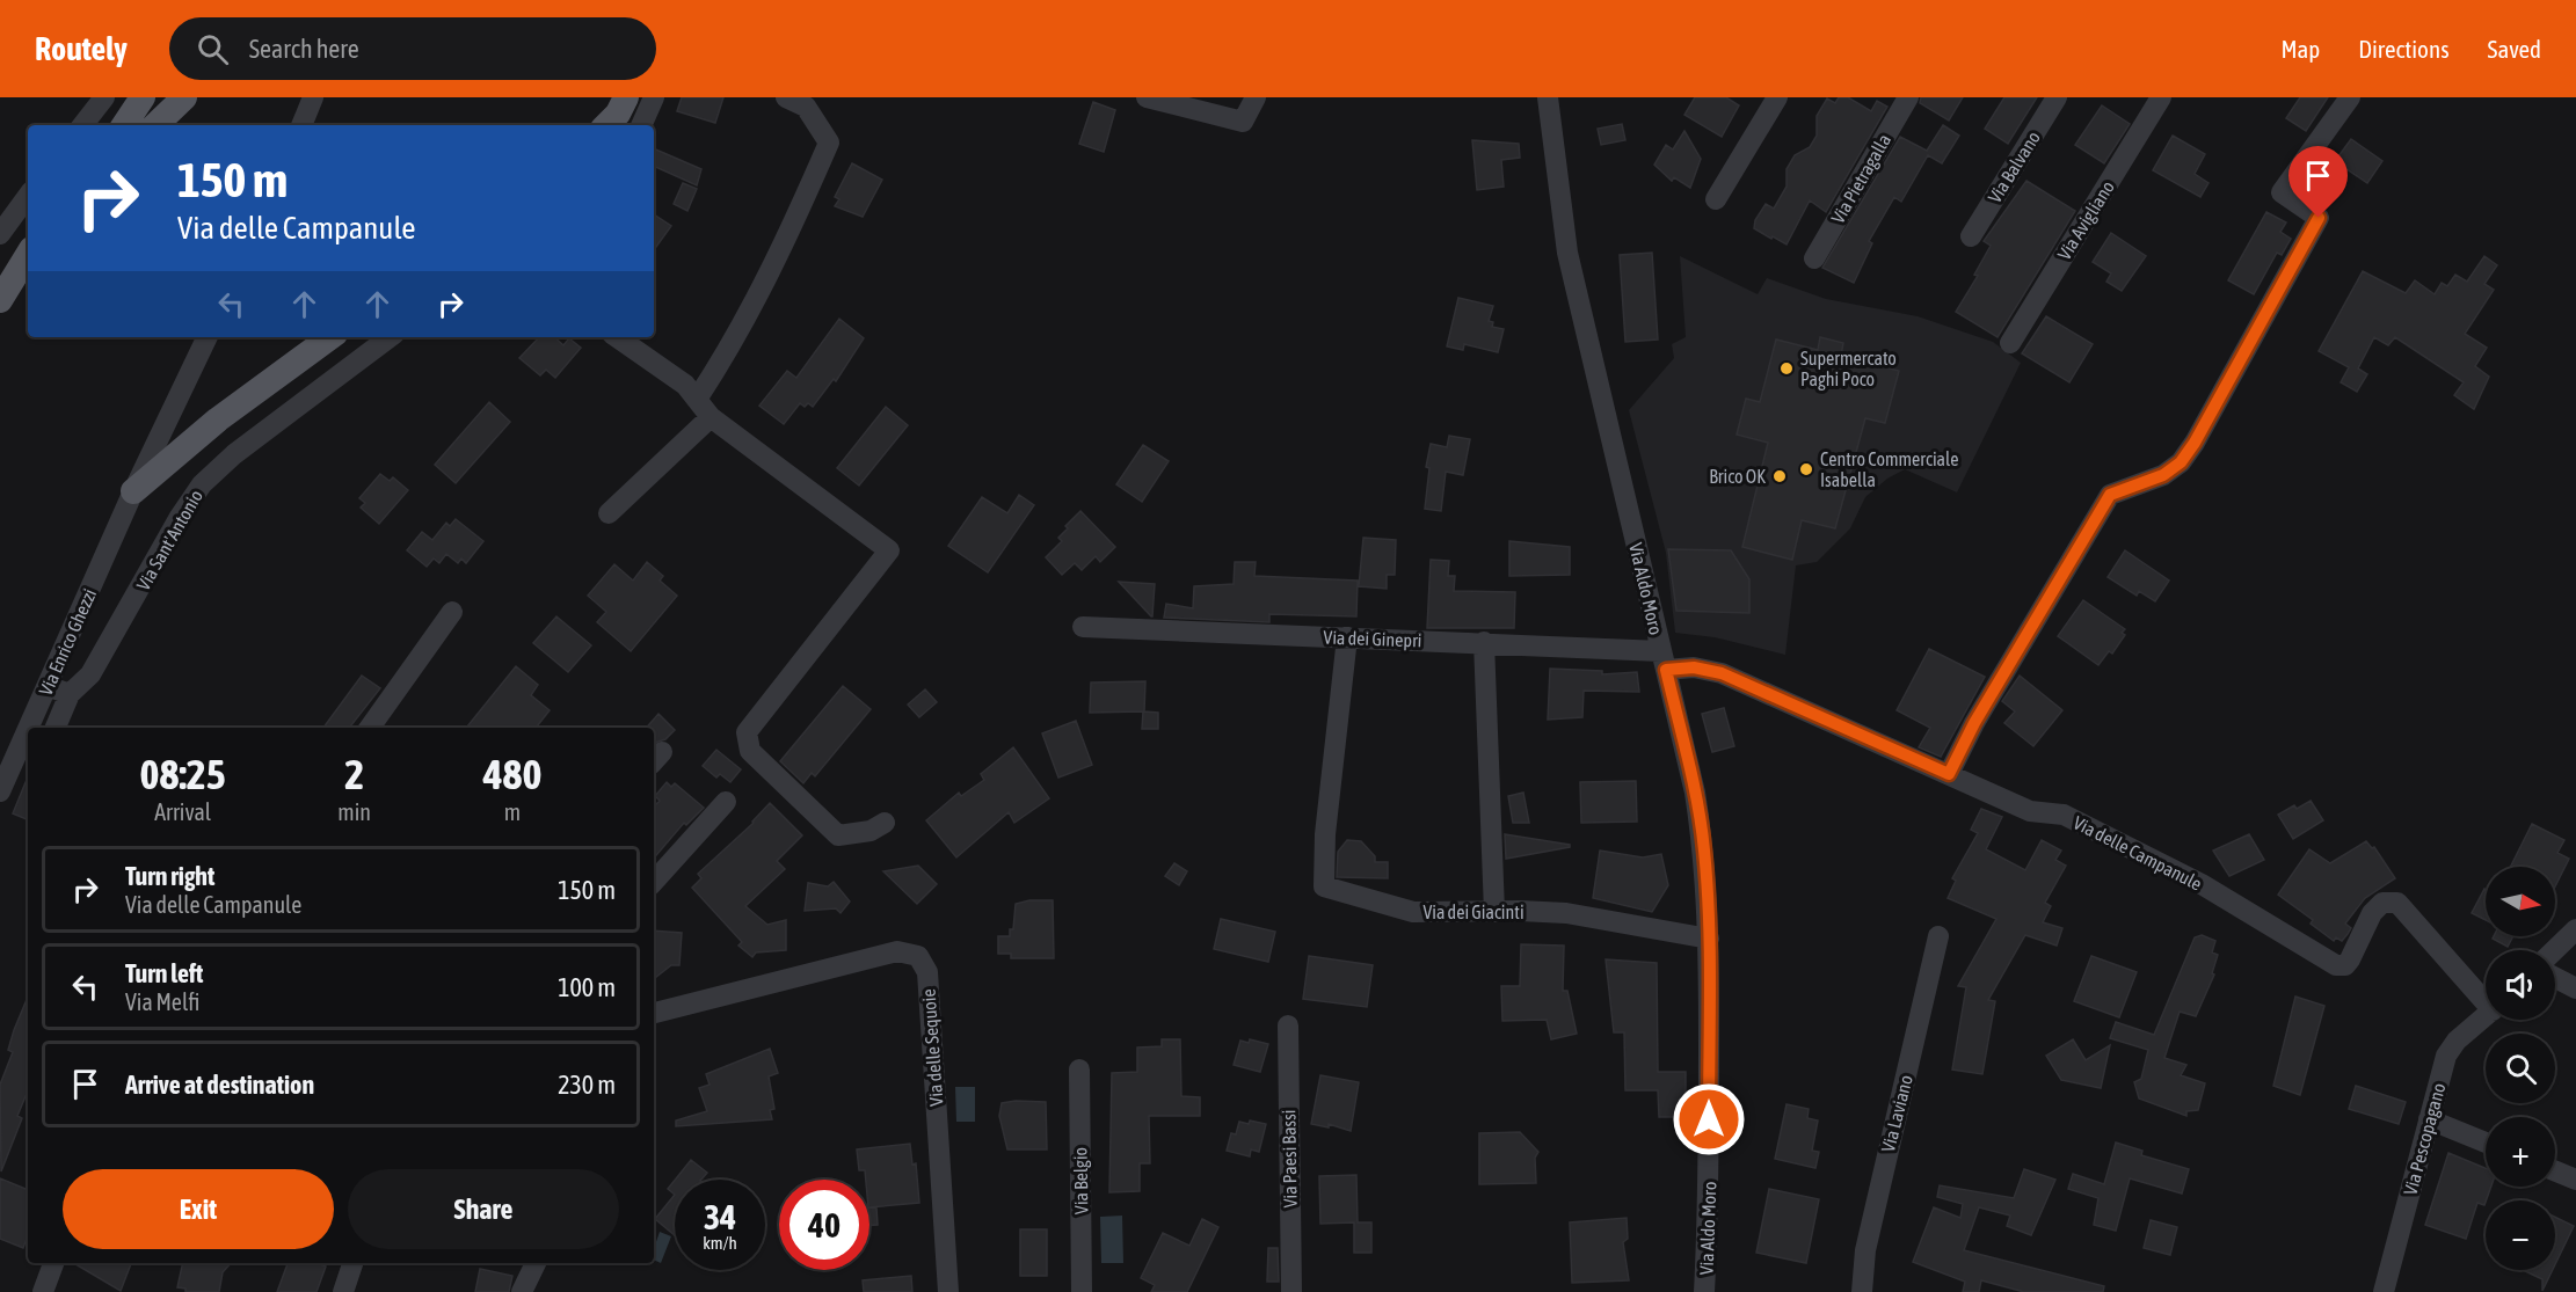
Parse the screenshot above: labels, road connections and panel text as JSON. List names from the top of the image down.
{
  "streets": {
    "street": [
      "Via Balvano",
      "Via Pietragalla",
      "Via Avigliano",
      "Via Sant'Antonio",
      "Via Aldo Moro",
      "Via dei Ginepri",
      "Via Enrico Ghezzi",
      "Via delle Campanule",
      "Via dei Giacinti",
      "Via delle Sequoie",
      "Via Laviano",
      "Via Pescopagano",
      "Via Paesi Bassi",
      "Via Belgio"
    ]
  },
  "crossings": [
    ["Via Aldo Moro", "Via dei Ginepri"],
    ["Via Aldo Moro", "Via delle Campanule"],
    ["Via Aldo Moro", "Via dei Giacinti"],
    ["Via dei Ginepri", "Via delle Campanule"],
    ["Via dei Ginepri", "Via dei Giacinti"]
  ],
  "places": ["Supermercato Paghi Poco", "Centro Commerciale Isabella", "Brico OK"],
  "north": "right",
  "page": {
    "header": "Routely",
    "search": "Search here",
    "nav": ["Map", "Directions", "Saved"],
    "turn": ["150 m", "Via delle Campanule"],
    "eta": [
      "08:25",
      "Arrival",
      "2",
      "min",
      "480",
      "m"
    ],
    "list": [
      {
        "name": "Turn right",
        "note": "Via delle Campanule",
        "value": "150 m"
      },
      {
        "name": "Turn left",
        "note": "Via Melfi",
        "value": "100 m"
      },
      {
        "name": "Arrive at destination",
        "value": "230 m"
      }
    ],
    "map_buttons": ["+", "−"],
    "buttons": ["Exit", "Share"],
    "speed": "34 km/h",
    "limit": "40"
  }
}
